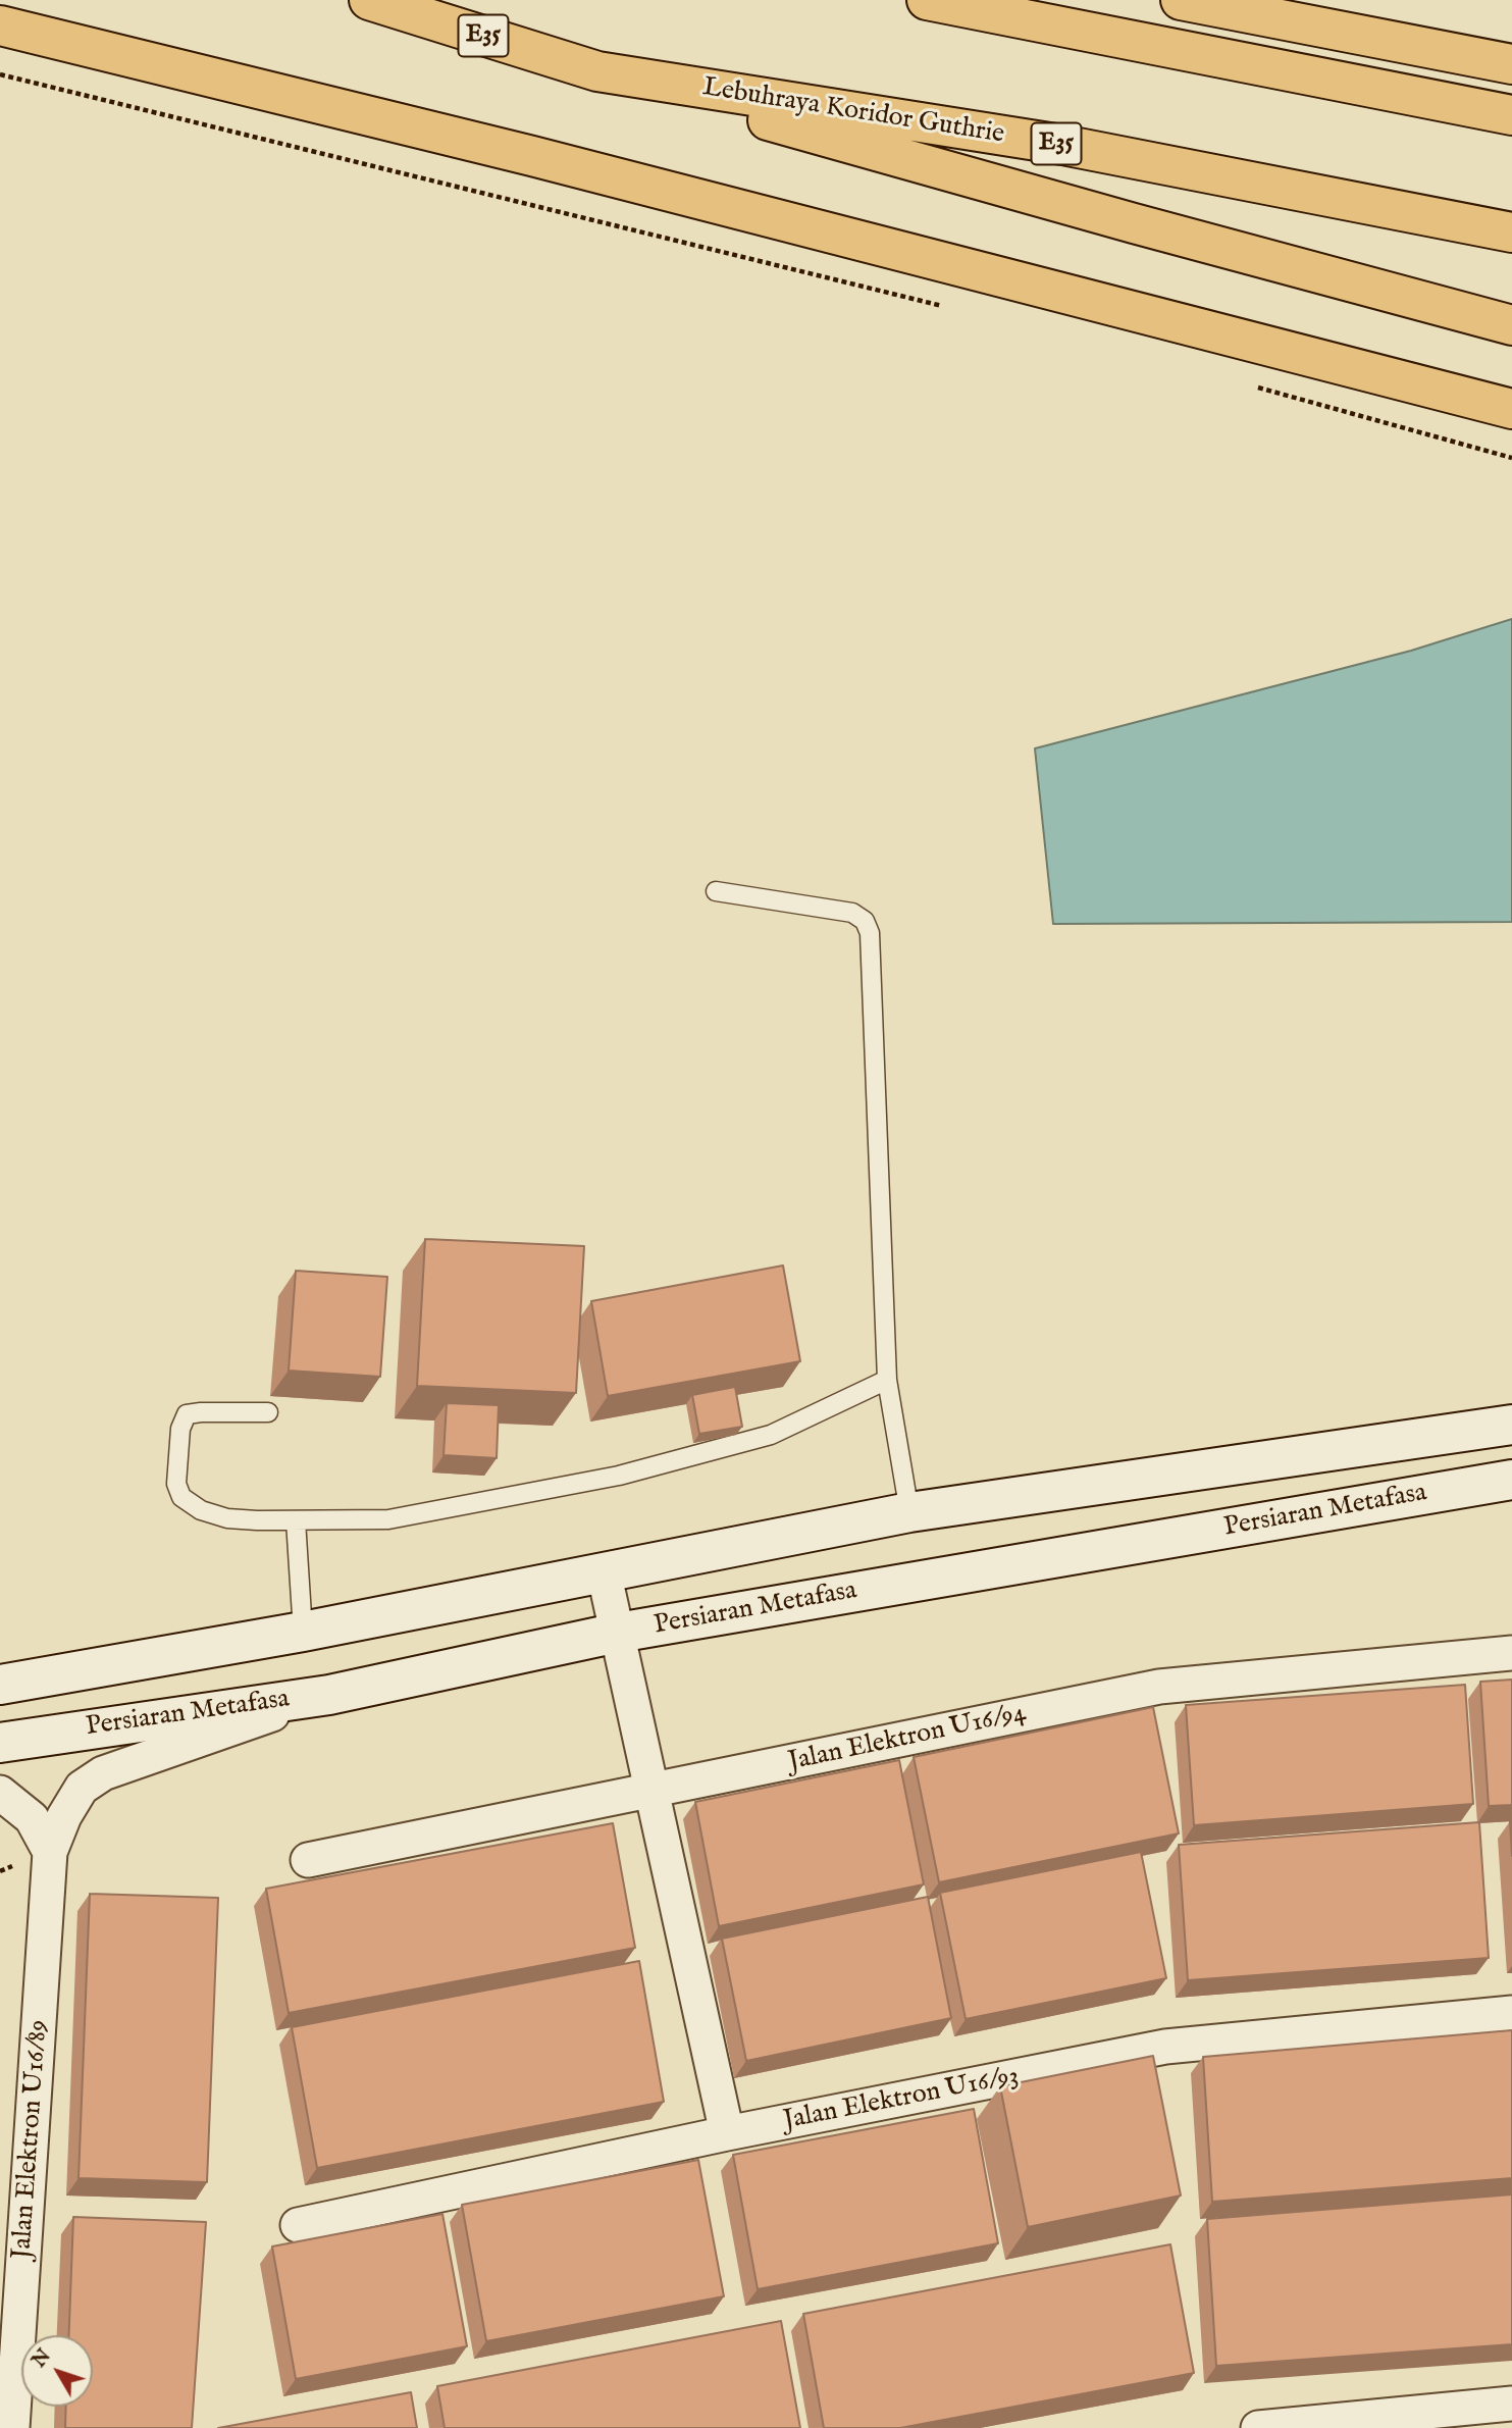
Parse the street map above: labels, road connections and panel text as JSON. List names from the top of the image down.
{
  "streets": {
    "highway": ["E35", "Lebuhraya Koridor Guthrie"],
    "street": [
      "Persiaran Metafasa",
      "Jalan Elektron U16/94",
      "Jalan Elektron U16/93",
      "Jalan Elektron U16/89"
    ]
  },
  "north": "top left"
}
